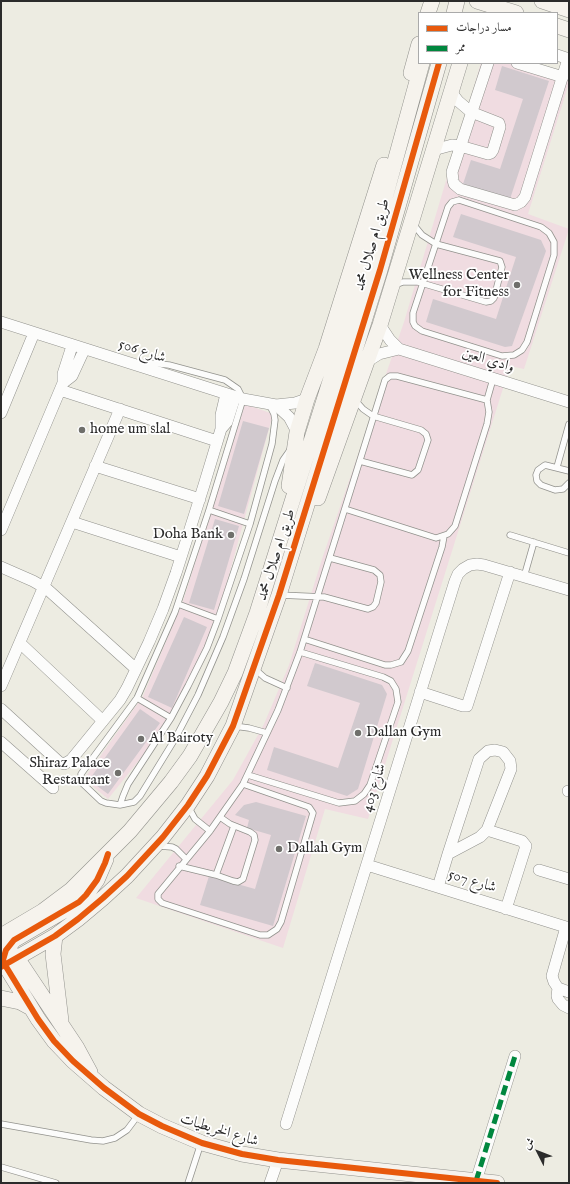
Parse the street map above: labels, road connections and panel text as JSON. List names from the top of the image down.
{
  "streets": {
    "street": [
      "طريق ام صلال محمد",
      "شارع 506",
      "وادي العين",
      "شارع 403",
      "شارع 507",
      "شارع الخريطيات"
    ]
  },
  "crossings": [
    ["طريق ام صلال محمد", "شارع الخريطيات"],
    ["شارع 403", "شارع 507"]
  ],
  "places": [
    "Wellness Center for Fitness",
    "home um slal",
    "Doha Bank",
    "Dallan Gym",
    "Al Bairoty",
    "Shiraz Palace Restaurant",
    "Dallah Gym"
  ],
  "legend": ["مسار دراجات", "ممر"],
  "north": "top left"
}
